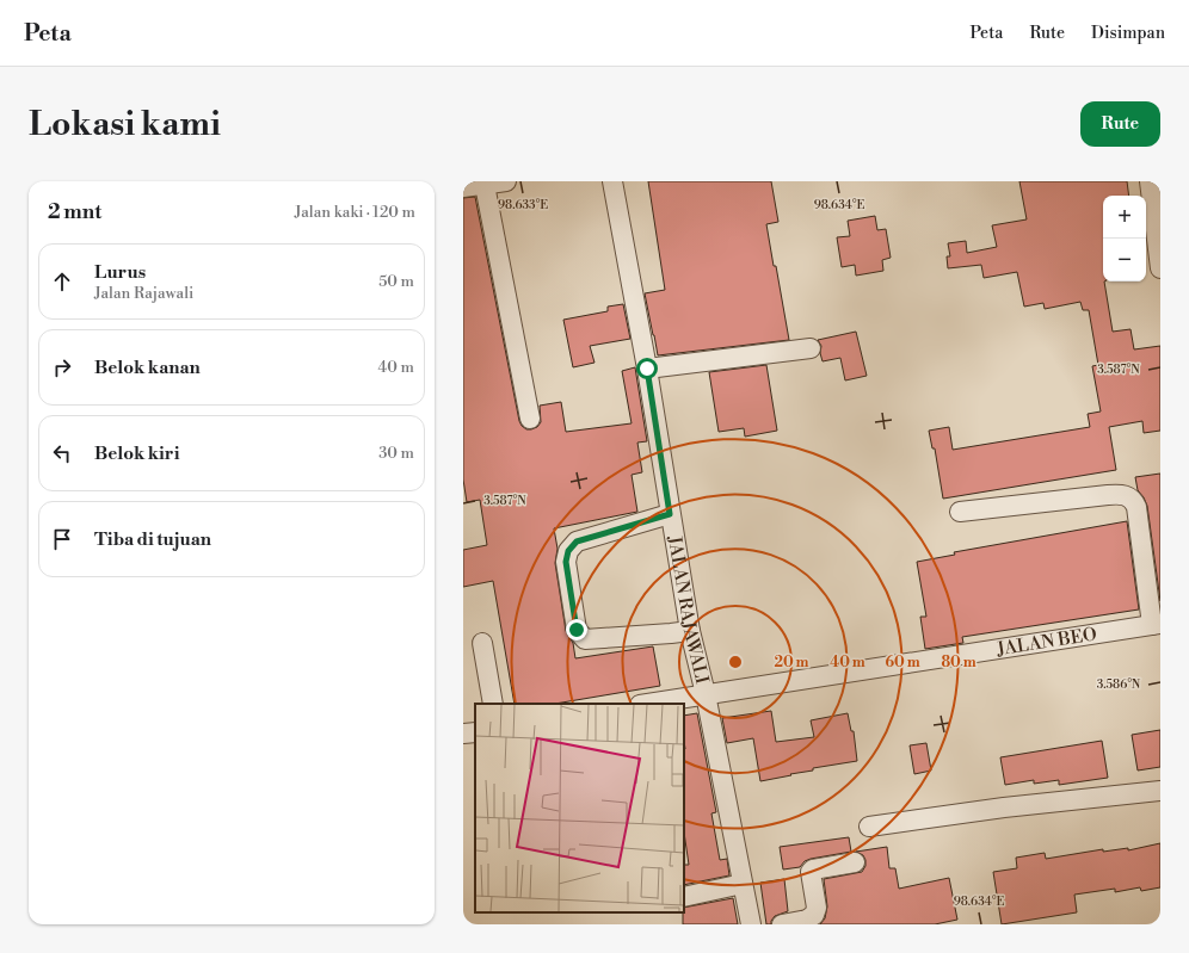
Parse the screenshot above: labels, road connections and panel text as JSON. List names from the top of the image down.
{
  "streets": {
    "street": ["JALAN RAJAWALI", "JALAN BEO"]
  },
  "crossings": [
    ["JALAN RAJAWALI", "JALAN BEO"]
  ],
  "page": {
    "header": "Peta",
    "nav": ["Peta", "Rute", "Disimpan"],
    "buttons": "Rute",
    "title": "Lokasi kami",
    "heading": ["2 mnt", "Jalan kaki · 120 m"],
    "map_buttons": ["+", "−"],
    "list": [
      ["Lurus", "Jalan Rajawali", "50 m"],
      ["Belok kanan", "40 m"],
      ["Belok kiri", "30 m"],
      "Tiba di tujuan"
    ]
  },
  "coordinates": [
    "98.633°E",
    "98.634°E",
    "3.587°N",
    "3.586°N"
  ],
  "rings": [
    "20 m",
    "40 m",
    "60 m",
    "80 m"
  ]
}
